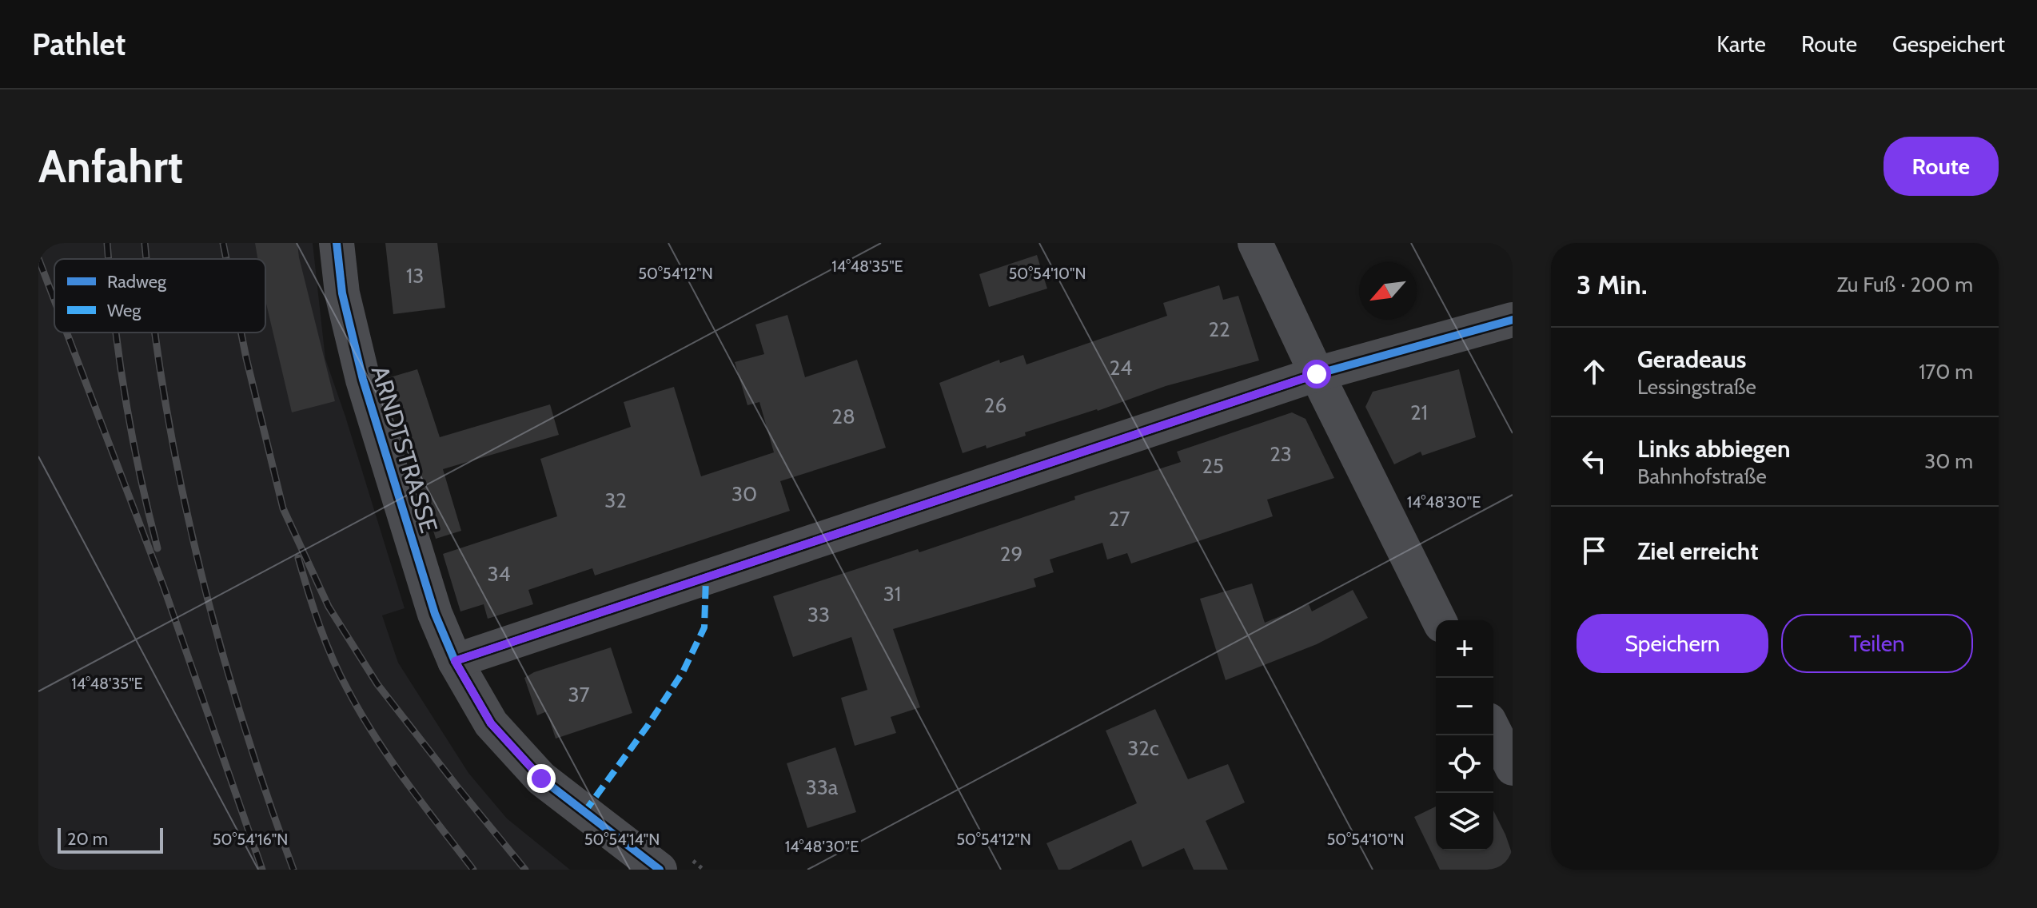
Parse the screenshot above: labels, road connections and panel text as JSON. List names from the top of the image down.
{
  "streets": {
    "street": ["ARNDTSTRASSE"]
  },
  "house_numbers": [
    "13",
    "22",
    "24",
    "26",
    "21",
    "28",
    "23",
    "25",
    "30",
    "32",
    "27",
    "29",
    "34",
    "31",
    "33",
    "37",
    "32c",
    "33a"
  ],
  "legend": ["Radweg", "Weg"],
  "scale_bar": "20 m",
  "north": "bottom left",
  "page": {
    "header": "Pathlet",
    "nav": ["Karte", "Route", "Gespeichert"],
    "buttons": [
      "Route",
      ["Speichern", "Teilen"]
    ],
    "title": "Anfahrt",
    "heading": ["3 Min.", "Zu Fuß · 200 m"],
    "list": [
      ["Geradeaus", "Lessingstraße", "170 m"],
      ["Links abbiegen", "Bahnhofstraße", "30 m"],
      "Ziel erreicht"
    ],
    "map_buttons": ["+", "−"],
    "scale": "20 m"
  },
  "coordinates": [
    "14°48'35\"E",
    "50°54'12\"N",
    "50°54'10\"N",
    "14°48'30\"E",
    "50°54'16\"N",
    "50°54'14\"N"
  ]
}
